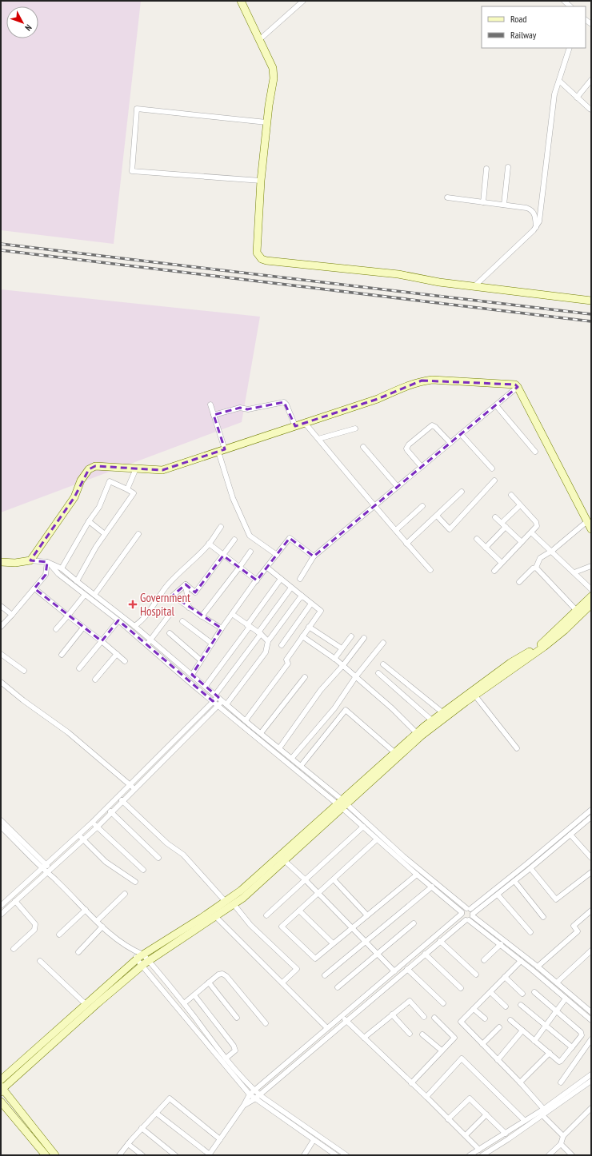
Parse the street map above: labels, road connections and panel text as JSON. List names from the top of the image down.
{
  "places": {
    "health": ["Government Hospital"]
  },
  "legend": ["Road", "Railway"],
  "north": "bottom right"
}
